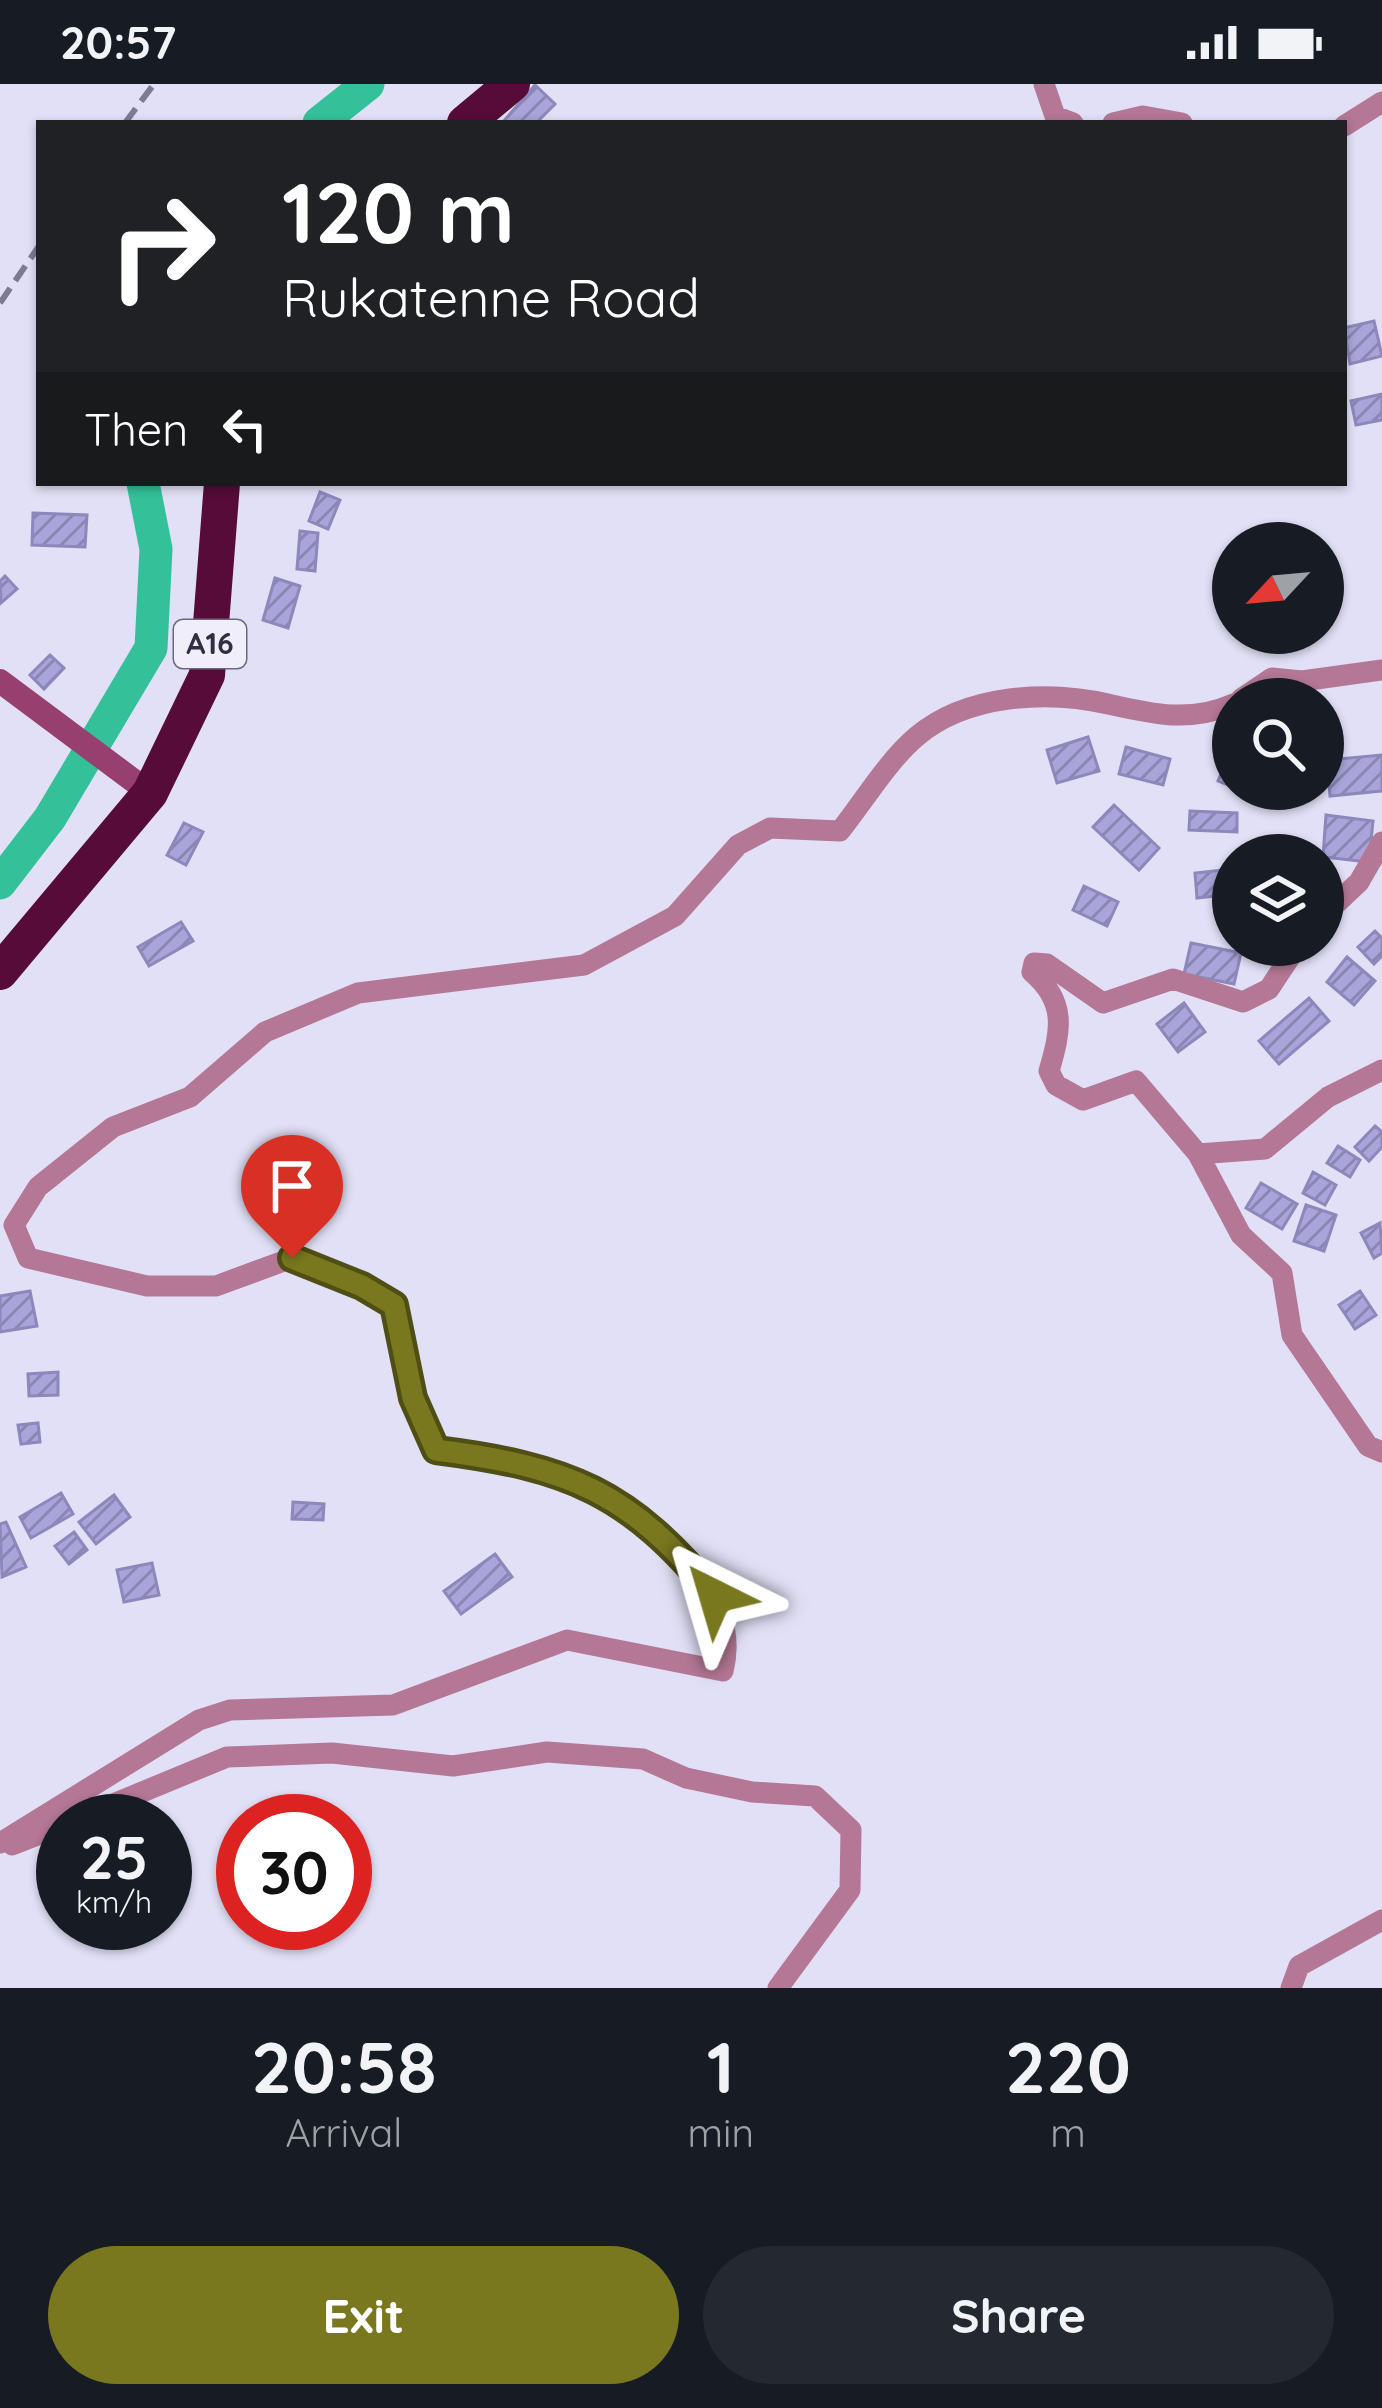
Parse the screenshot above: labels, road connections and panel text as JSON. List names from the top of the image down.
{
  "streets": {
    "highway": ["A16"]
  },
  "north": "bottom left",
  "page": {
    "status": "20:57",
    "turn": ["120 m", "Rukatenne Road"],
    "then": "Then",
    "speed": "25 km/h",
    "limit": "30",
    "eta": [
      "20:58",
      "Arrival",
      "1",
      "min",
      "220",
      "m"
    ],
    "buttons": ["Exit", "Share"]
  }
}
